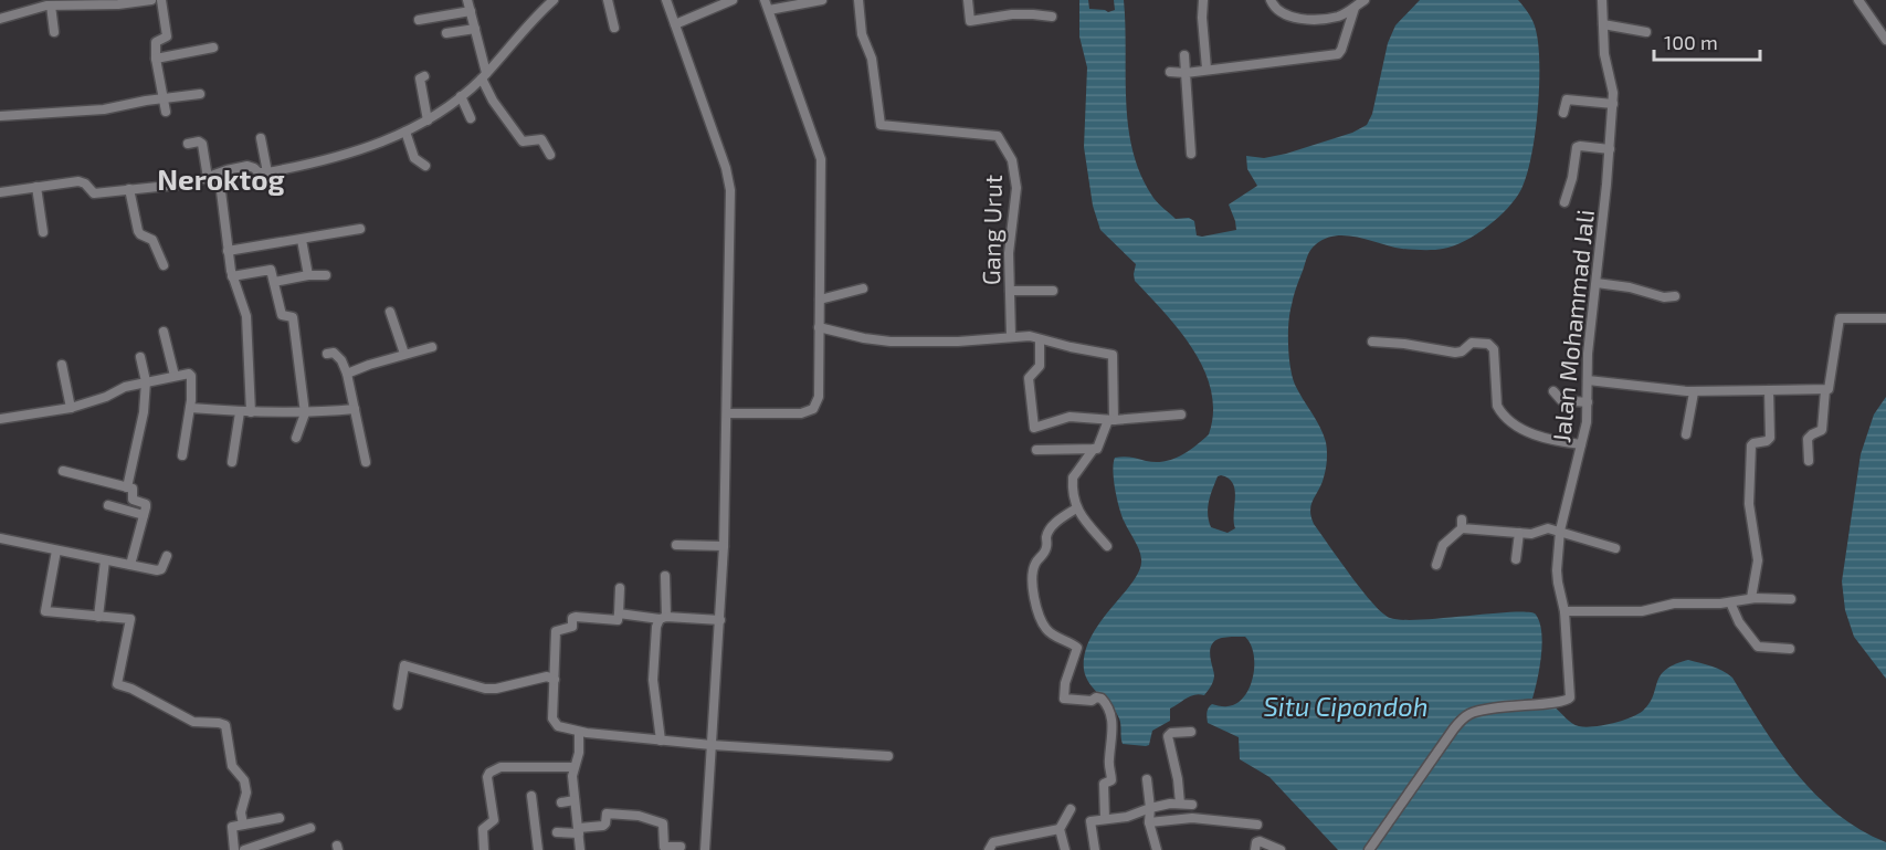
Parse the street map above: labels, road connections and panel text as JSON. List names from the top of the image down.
{
  "streets": {
    "street": ["Gang Urut", "Jalan Mohammad Jali"]
  },
  "districts": ["Neroktog"],
  "water": ["Situ Cipondoh"],
  "scale_bar": "100 m"
}
